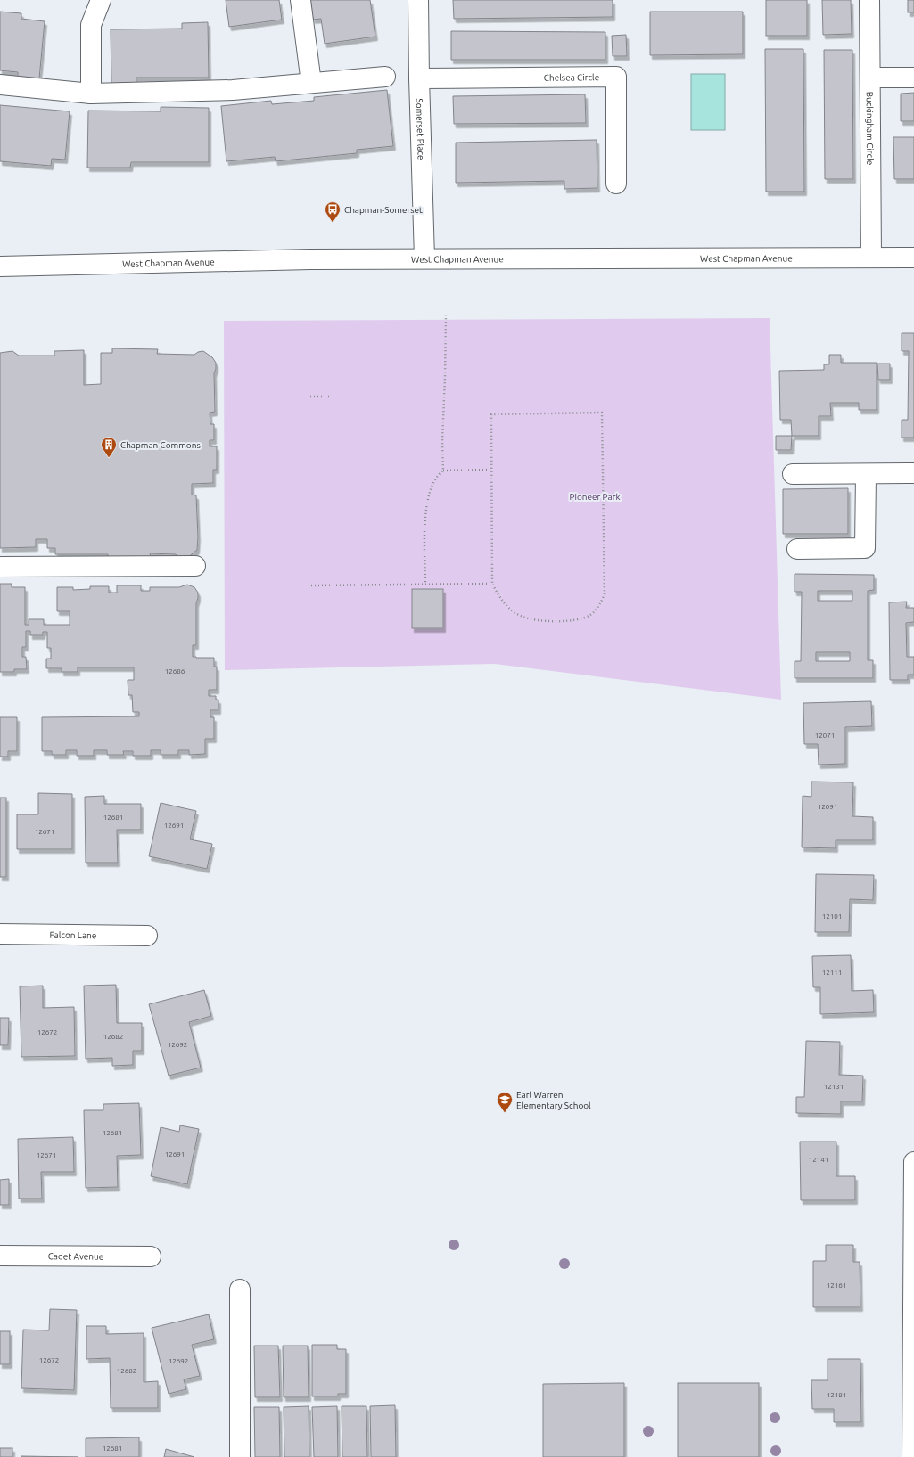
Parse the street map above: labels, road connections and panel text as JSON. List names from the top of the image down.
{
  "streets": {
    "street": [
      "Chelsea Circle",
      "Buckingham Circle",
      "Somerset Place",
      "West Chapman Avenue",
      "Falcon Lane",
      "Cadet Avenue"
    ]
  },
  "crossings": [
    ["Chelsea Circle", "Somerset Place"],
    ["Buckingham Circle", "West Chapman Avenue"],
    ["Somerset Place", "West Chapman Avenue"]
  ],
  "parks": ["Pioneer Park"],
  "places": {
    "bus stop": ["Chapman-Somerset"],
    "building": ["Chapman Commons"],
    "school or university": ["Earl Warren Elementary School"]
  },
  "house_numbers": [
    "12686",
    "12071",
    "12091",
    "12681",
    "12691",
    "12671",
    "12101",
    "12111",
    "12672",
    "12682",
    "12692",
    "12131",
    "12681",
    "12691",
    "12671",
    "12141",
    "12161",
    "12672",
    "12692",
    "12682",
    "12181",
    "12681"
  ]
}
